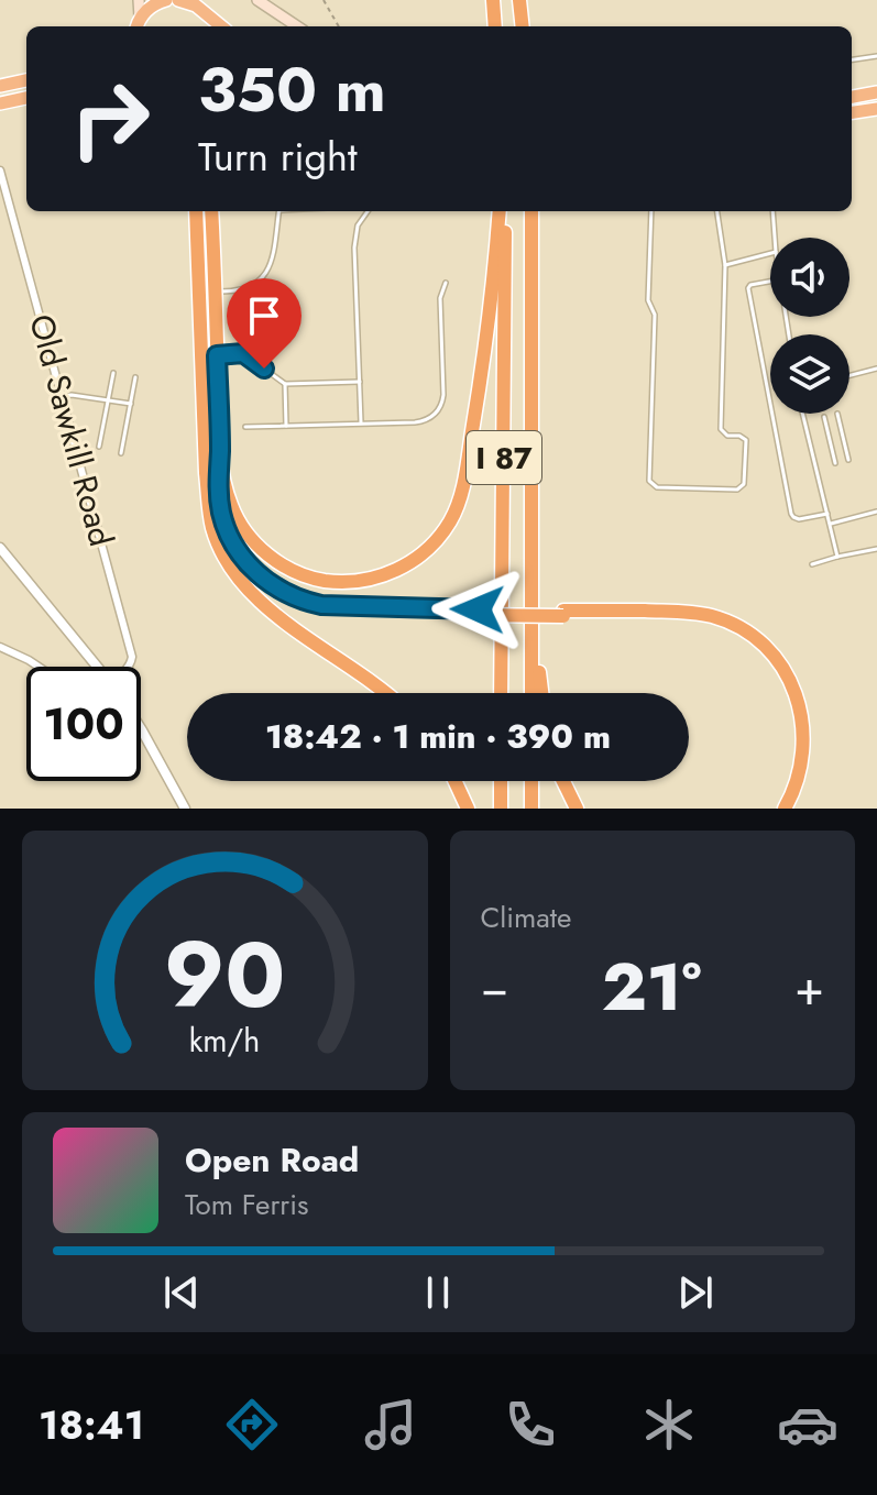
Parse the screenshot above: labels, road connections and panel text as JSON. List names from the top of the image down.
{
  "streets": {
    "highway": ["I 87"],
    "street": ["Old Sawkill Road"]
  },
  "page": {
    "turn": ["350 m", "Turn right"],
    "limit": "100",
    "trip": "18:42 · 1 min · 390 m",
    "tile": "Climate",
    "heat": ["−", "21°", "+"],
    "song": ["Open Road", "Tom Ferris"],
    "tabs": "18:41",
    "gauge": ["90", "km/h"]
  }
}
